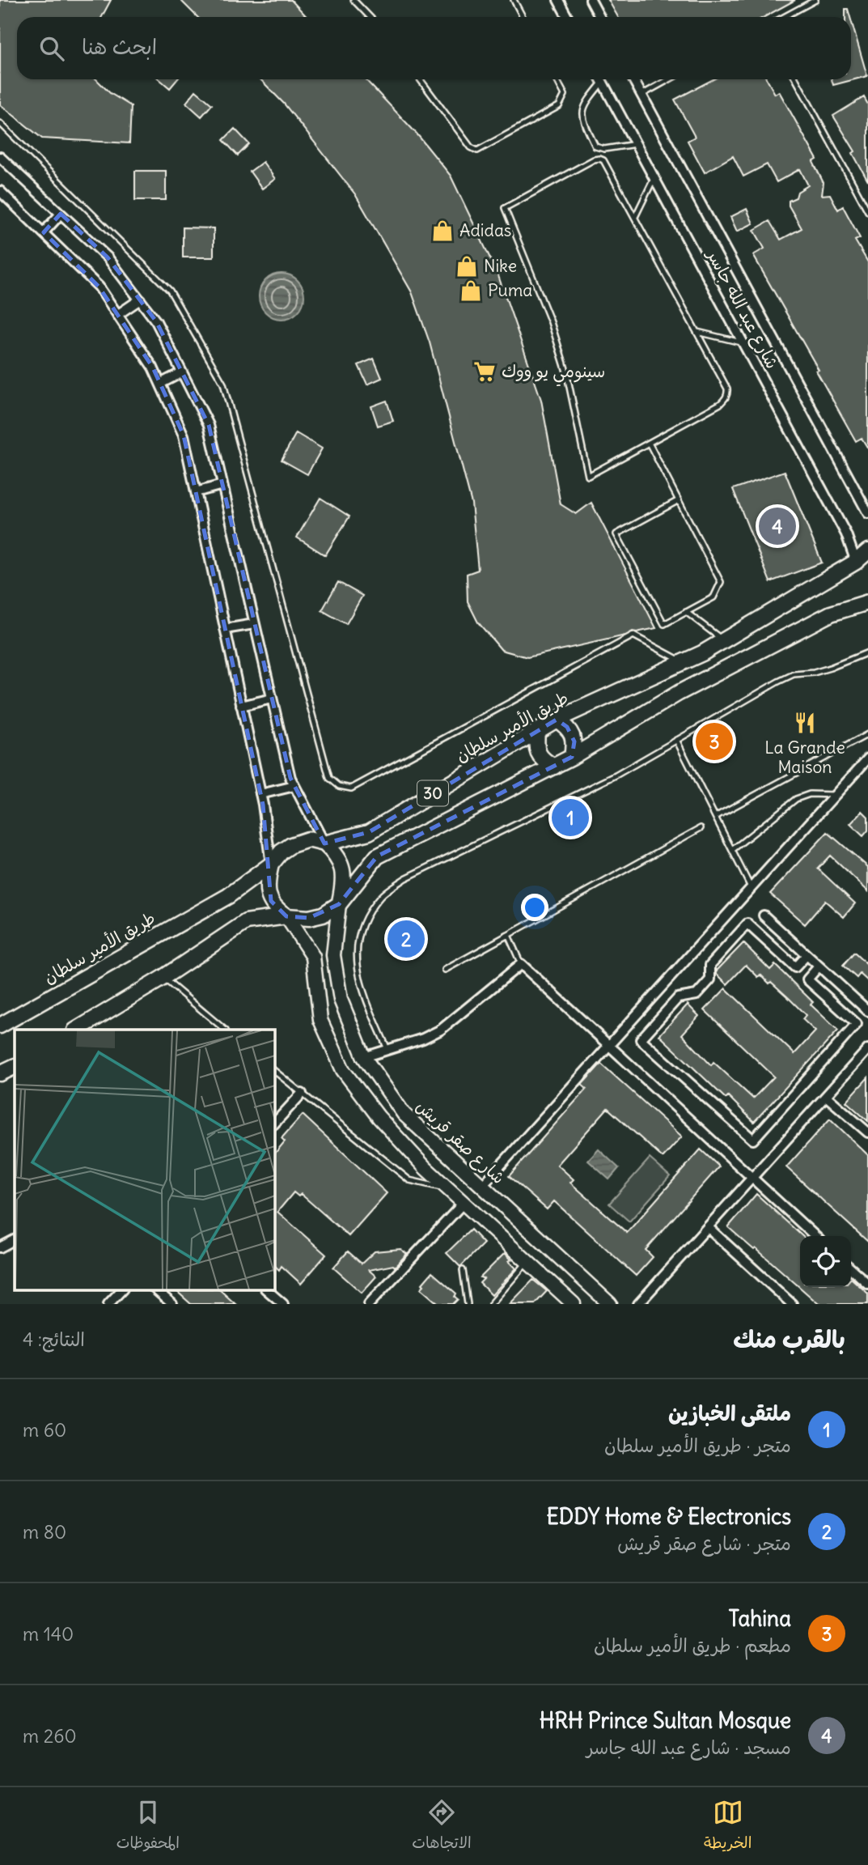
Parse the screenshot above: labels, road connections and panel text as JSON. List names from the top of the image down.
{
  "streets": {
    "main road": ["طريق الأمير سلطان", "30"],
    "street": ["شارع عبد الله جاسر", "شارع صقر قريش"]
  },
  "crossings": [
    ["شارع عبد الله جاسر", "طريق الأمير سلطان"],
    ["طريق الأمير سلطان", "30"],
    ["طريق الأمير سلطان", "شارع صقر قريش"],
    ["30", "شارع صقر قريش"]
  ],
  "places": {
    "shop": ["Adidas", "Nike", "Puma"],
    "supermarket": ["سينومي يو ووك"],
    "restaurant": ["La Grande Maison"]
  },
  "page": {
    "search": "ابحث هنا",
    "pins": [
      "4",
      "3",
      "1",
      "2"
    ],
    "heading": ["بالقرب منك", "النتائج: 4"],
    "list": [
      {
        "mark": "1",
        "name": "ملتقى الخبازين",
        "note": "متجر · طريق الأمير سلطان",
        "value": "60 m"
      },
      {
        "mark": "2",
        "name": "EDDY Home & Electronics",
        "note": "متجر · شارع صقر قريش",
        "value": "80 m"
      },
      {
        "mark": "3",
        "name": "Tahina",
        "note": "مطعم · طريق الأمير سلطان",
        "value": "140 m"
      },
      {
        "mark": "4",
        "name": "HRH Prince Sultan Mosque",
        "note": "مسجد · شارع عبد الله جاسر",
        "value": "260 m"
      }
    ],
    "nav": ["الخريطة", "الاتجاهات", "المحفوظات"]
  }
}
